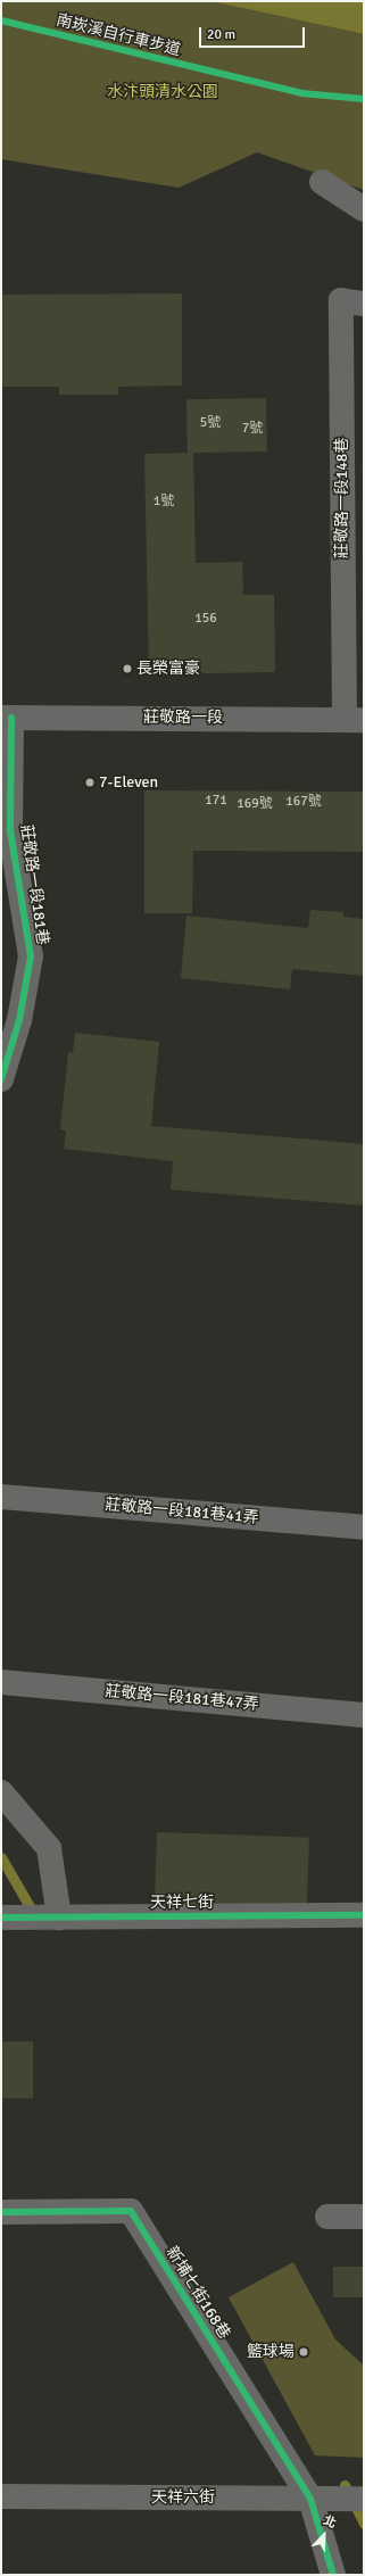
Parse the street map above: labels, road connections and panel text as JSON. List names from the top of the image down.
{
  "streets": {
    "street": [
      "莊敬路一段148巷",
      "莊敬路一段",
      "莊敬路一段181巷",
      "莊敬路一段181巷41弄",
      "莊敬路一段181巷47弄",
      "天祥七街",
      "新埔七街168巷",
      "天祥六街"
    ],
    "cycle path": ["南崁溪自行車步道"]
  },
  "crossings": [
    ["莊敬路一段148巷", "莊敬路一段"],
    ["莊敬路一段", "莊敬路一段181巷"],
    ["新埔七街168巷", "天祥六街"]
  ],
  "parks": ["水汴頭清水公園"],
  "places": ["長榮富豪", "7-Eleven", "籃球場"],
  "house_numbers": [
    "5號",
    "7號",
    "1號",
    "156",
    "171",
    "167號",
    "169號"
  ],
  "scale_bar": "20 m",
  "north": "top right"
}
